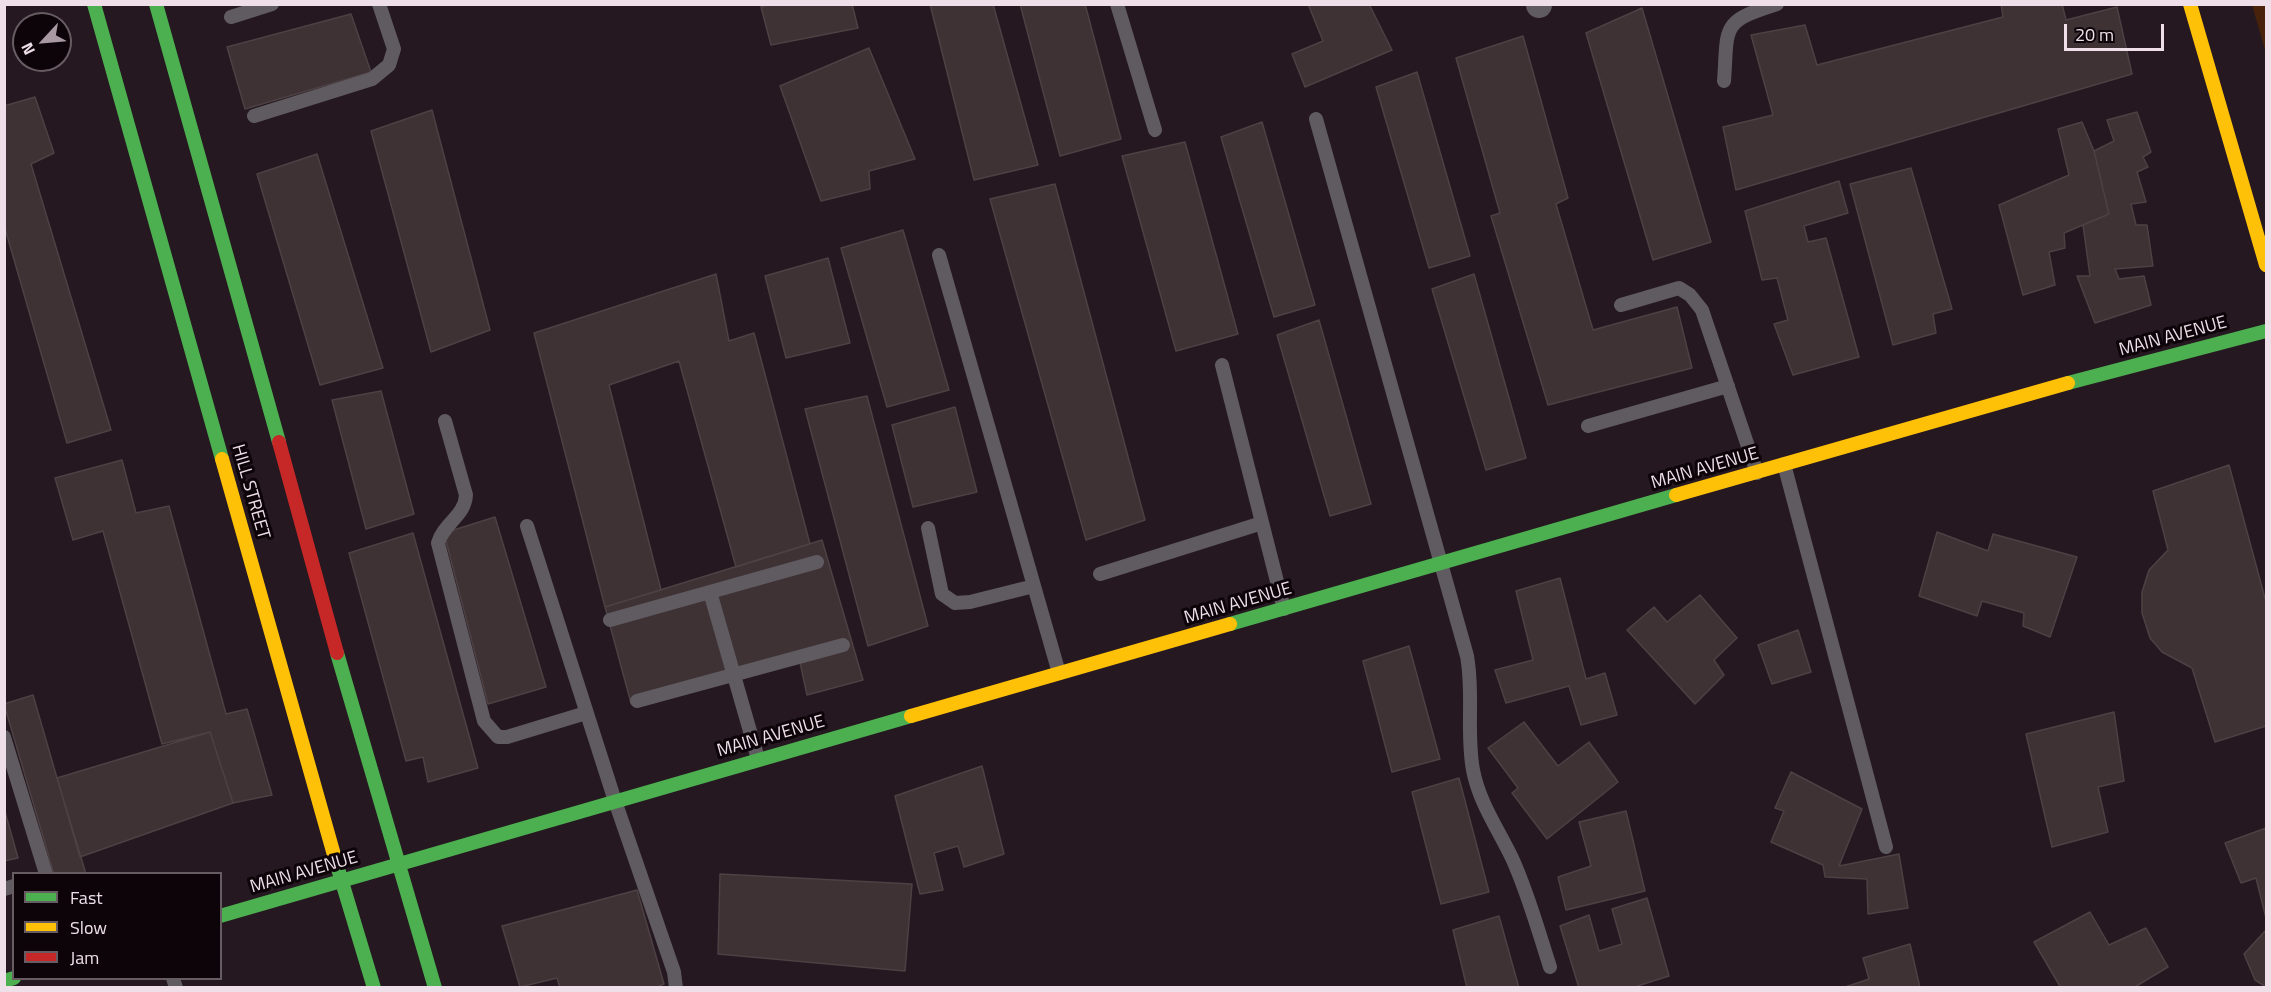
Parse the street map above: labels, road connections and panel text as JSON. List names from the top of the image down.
{
  "streets": {
    "street": ["MAIN AVENUE", "HILL STREET"]
  },
  "crossings": [
    ["MAIN AVENUE", "HILL STREET"]
  ],
  "legend": ["Fast", "Slow", "Jam"],
  "scale_bar": "20 m",
  "north": "bottom left"
}
